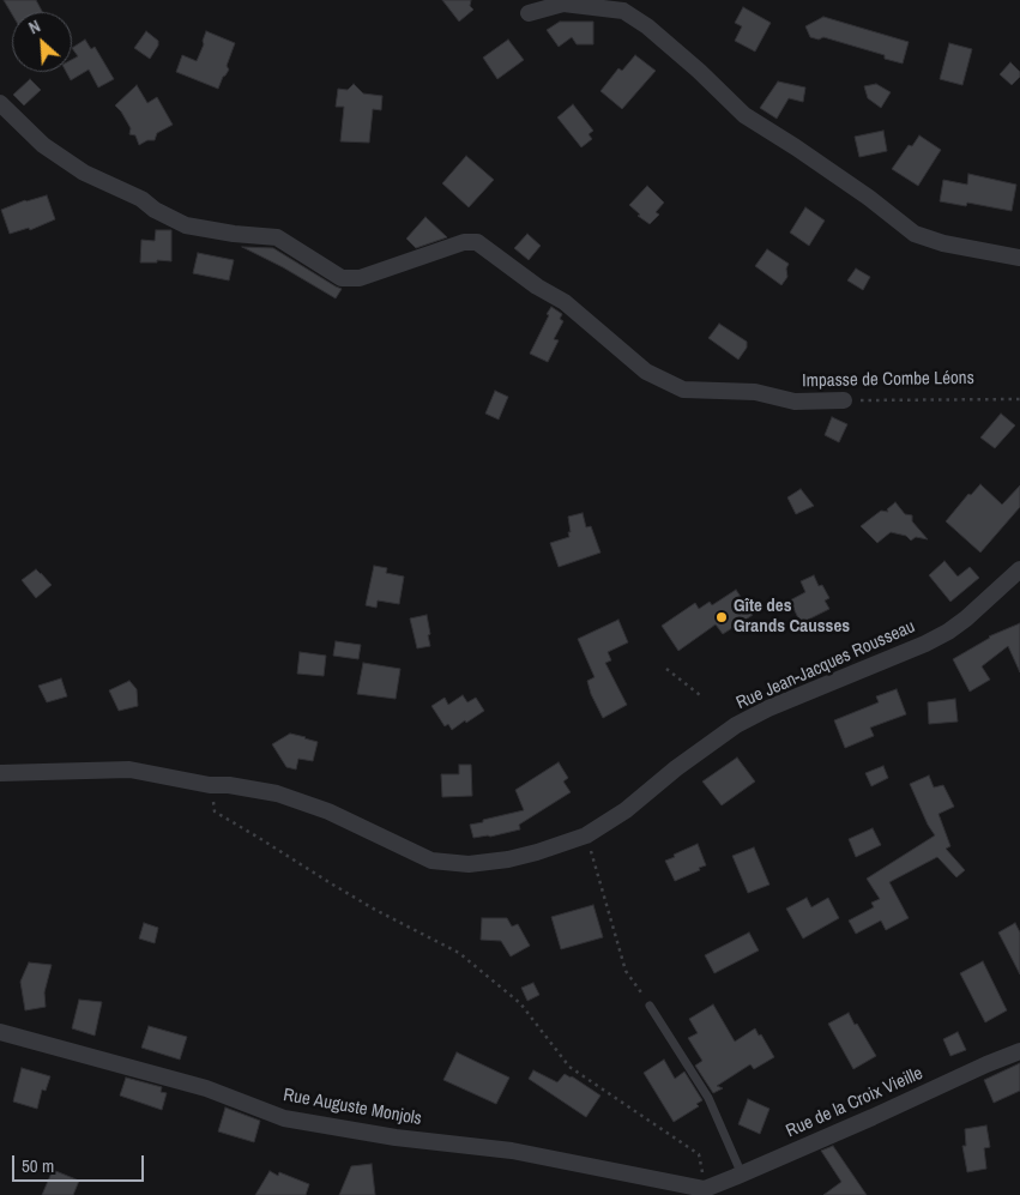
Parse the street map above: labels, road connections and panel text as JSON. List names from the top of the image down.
{
  "streets": {
    "street": [
      "Impasse de Combe Léons",
      "Rue Jean-Jacques Rousseau",
      "Rue de la Croix Vieille",
      "Rue Auguste Monjols"
    ]
  },
  "crossings": [
    ["Rue de la Croix Vieille", "Rue Auguste Monjols"]
  ],
  "places": ["Gîte des Grands Causses"],
  "scale_bar": "50 m",
  "north": "top left"
}
